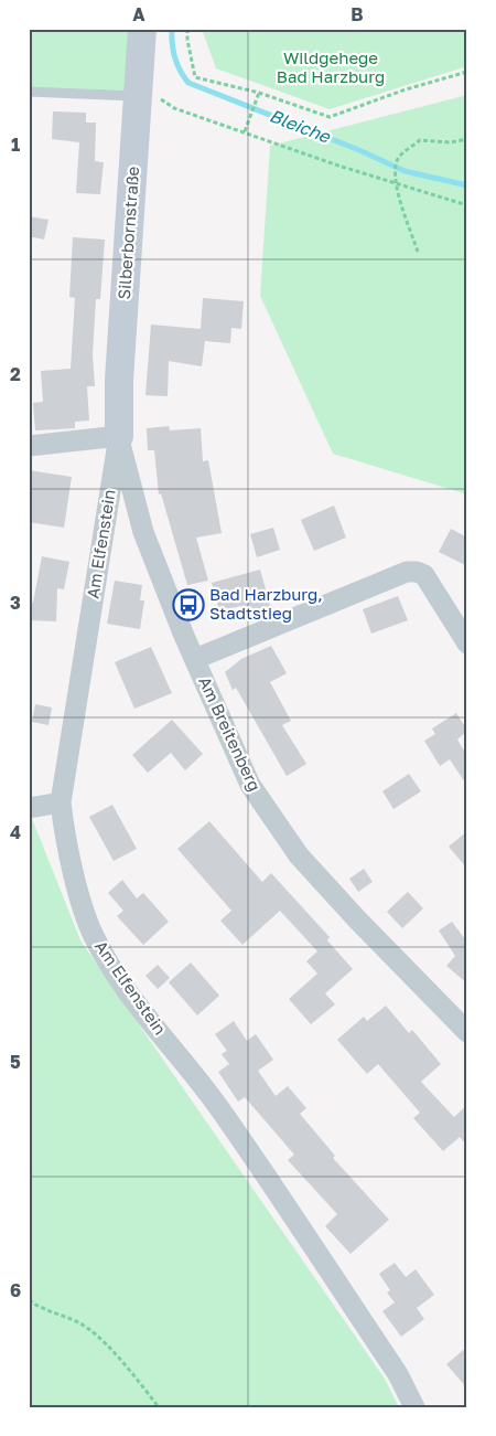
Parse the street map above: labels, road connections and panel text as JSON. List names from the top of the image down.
{
  "streets": {
    "street": ["Silberbornstraße", "Am Elfenstein", "Am Breitenberg"]
  },
  "crossings": [
    ["Silberbornstraße", "Am Elfenstein"],
    ["Silberbornstraße", "Am Breitenberg"],
    ["Am Elfenstein", "Am Breitenberg"]
  ],
  "water": ["Bleiche"],
  "parks": ["Wildgehege Bad Harzburg"],
  "places": {
    "bus stop": ["Bad Harzburg, Stadtstieg"]
  },
  "grid": {
    "columns": ["A", "B"],
    "rows": [
      "1",
      "2",
      "3",
      "4",
      "5",
      "6"
    ]
  }
}
